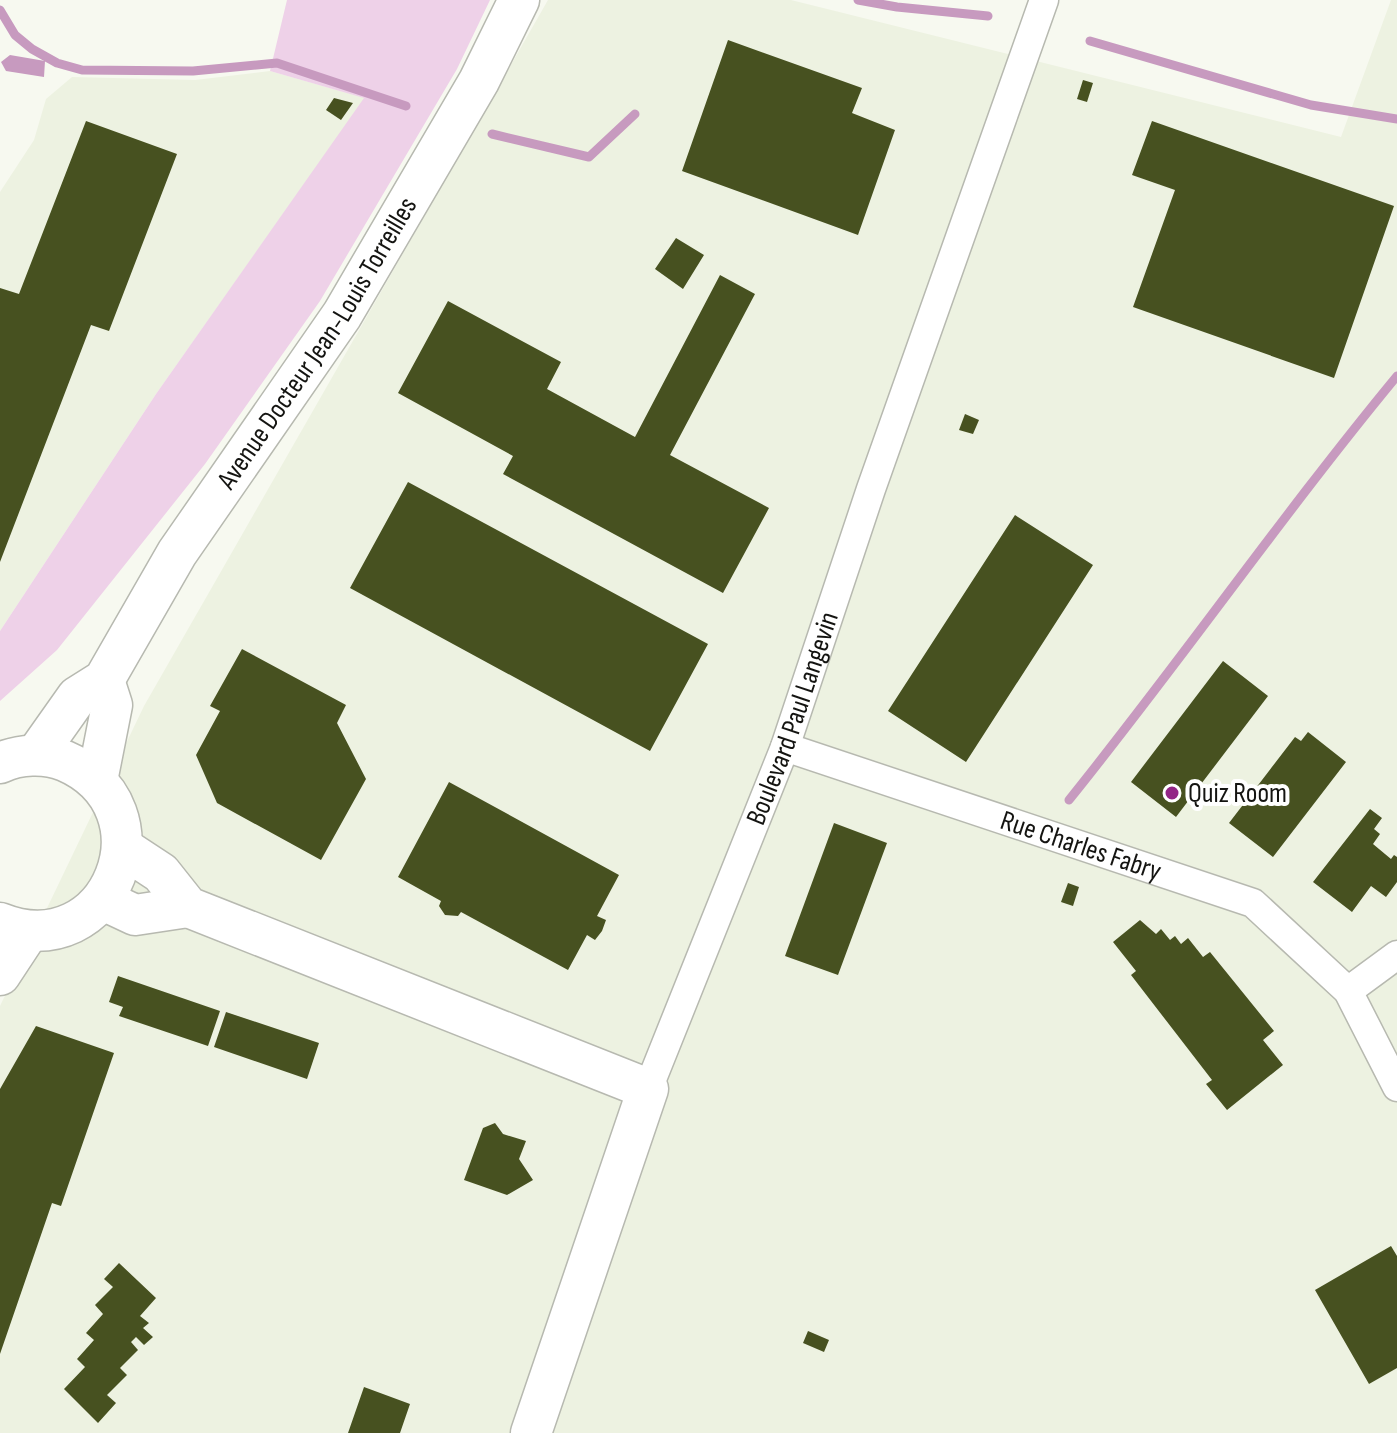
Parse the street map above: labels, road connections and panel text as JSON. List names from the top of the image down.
{
  "streets": {
    "main road": ["Avenue Docteur Jean-Louis Torreilles", "Boulevard Paul Langevin"],
    "street": ["Rue Charles Fabry"]
  },
  "crossings": [
    ["Boulevard Paul Langevin", "Rue Charles Fabry"]
  ],
  "places": ["Quiz Room"]
}
